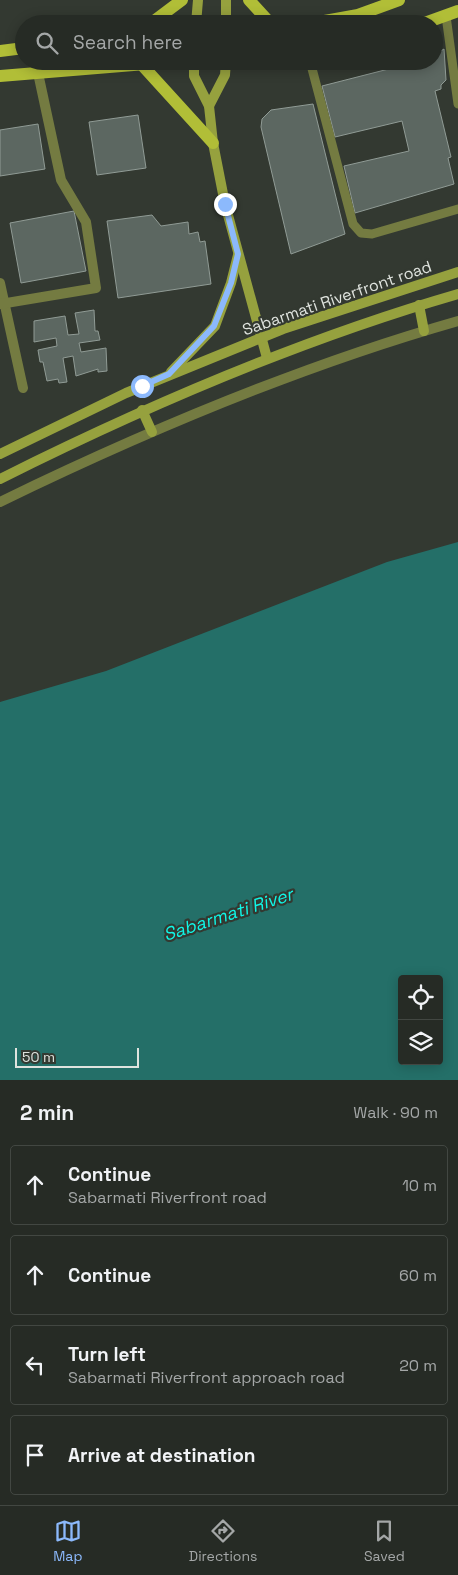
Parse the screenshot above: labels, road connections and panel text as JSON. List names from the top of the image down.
{
  "streets": {
    "street": ["Sabarmati Riverfront road"]
  },
  "water": ["Sabarmati River"],
  "scale_bar": "50 m",
  "page": {
    "search": "Search here",
    "scale": "50 m",
    "heading": ["2 min", "Walk · 90 m"],
    "list": [
      ["Continue", "Sabarmati Riverfront road", "10 m"],
      ["Continue", "60 m"],
      ["Turn left", "Sabarmati Riverfront approach road", "20 m"],
      "Arrive at destination"
    ],
    "nav": ["Map", "Directions", "Saved"]
  }
}
